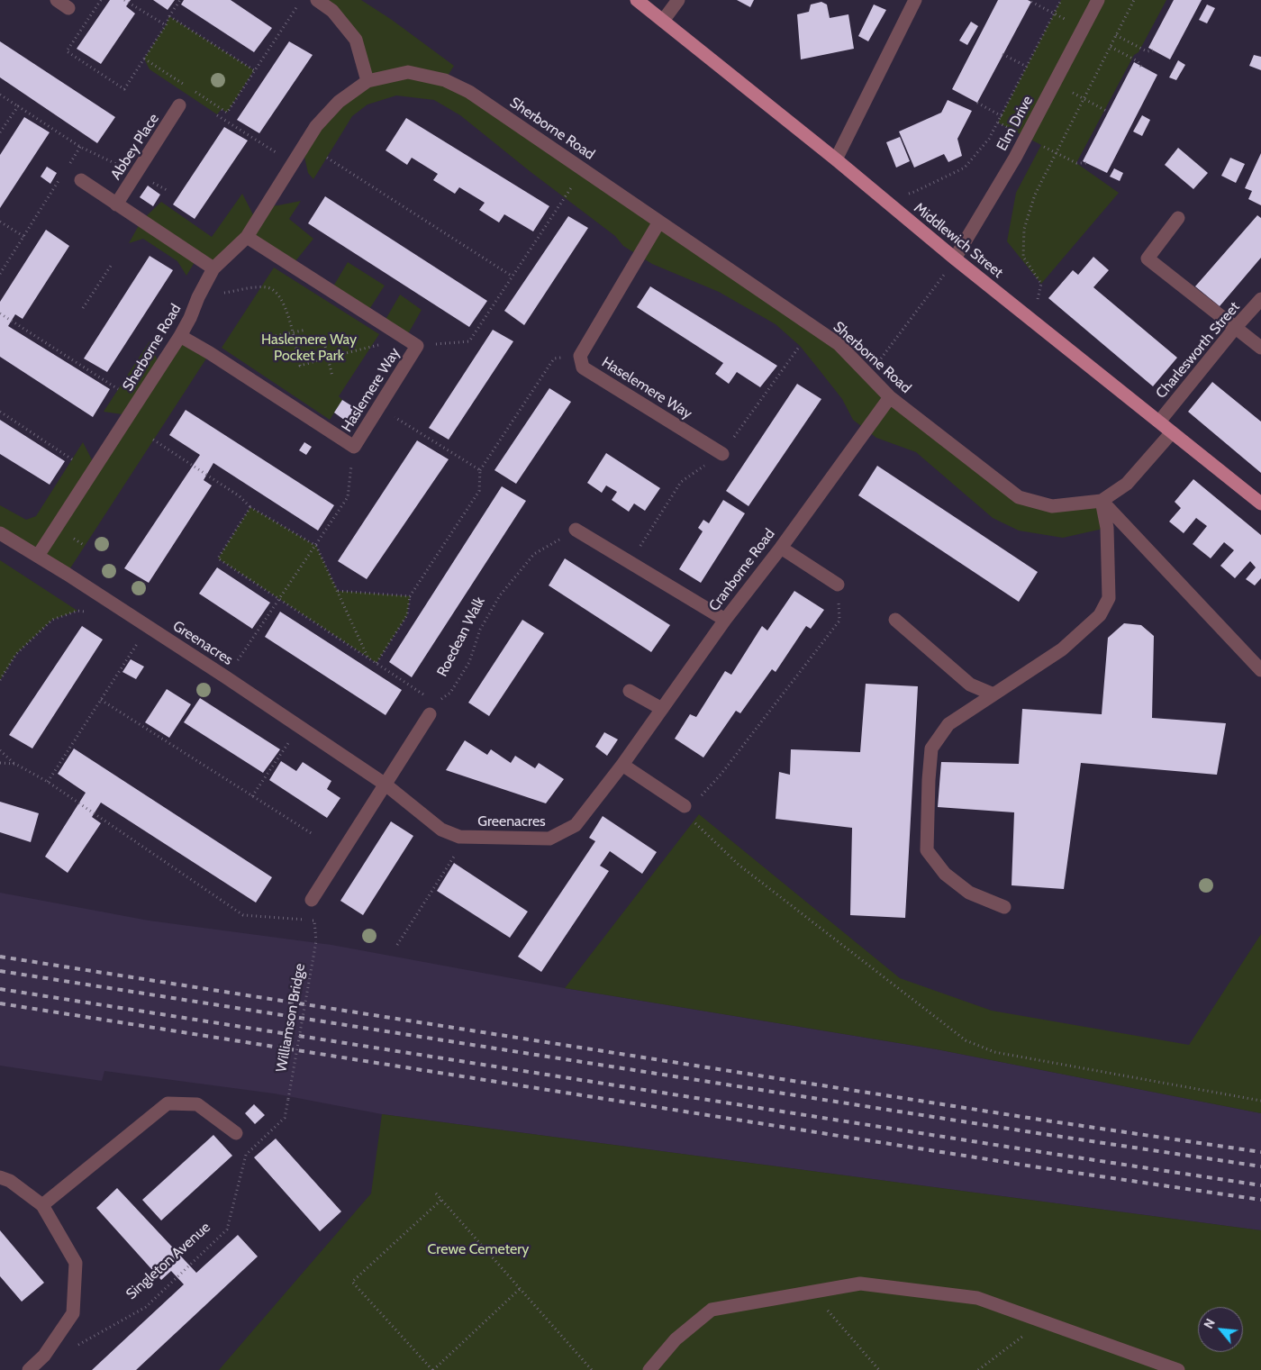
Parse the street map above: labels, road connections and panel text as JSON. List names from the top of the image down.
{
  "streets": {
    "main road": ["Middlewich Street"],
    "street": [
      "Elm Drive",
      "Sherborne Road",
      "Abbey Place",
      "Charlesworth Street",
      "Haselemere Way",
      "Haslemere Way",
      "Cranborne Road",
      "Greenacres"
    ],
    "path": ["Roedean Walk", "Williamson Bridge", "Singleton Avenue"]
  },
  "crossings": [
    ["Elm Drive", "Middlewich Street"],
    ["Sherborne Road", "Abbey Place"],
    ["Sherborne Road", "Middlewich Street"],
    ["Sherborne Road", "Haslemere Way"],
    ["Sherborne Road", "Cranborne Road"],
    ["Sherborne Road", "Greenacres"],
    ["Middlewich Street", "Charlesworth Street"],
    ["Cranborne Road", "Greenacres"],
    ["Williamson Bridge", "Singleton Avenue"]
  ],
  "parks": ["Haslemere Way Pocket Park", "Crewe Cemetery"],
  "north": "top left"
}
